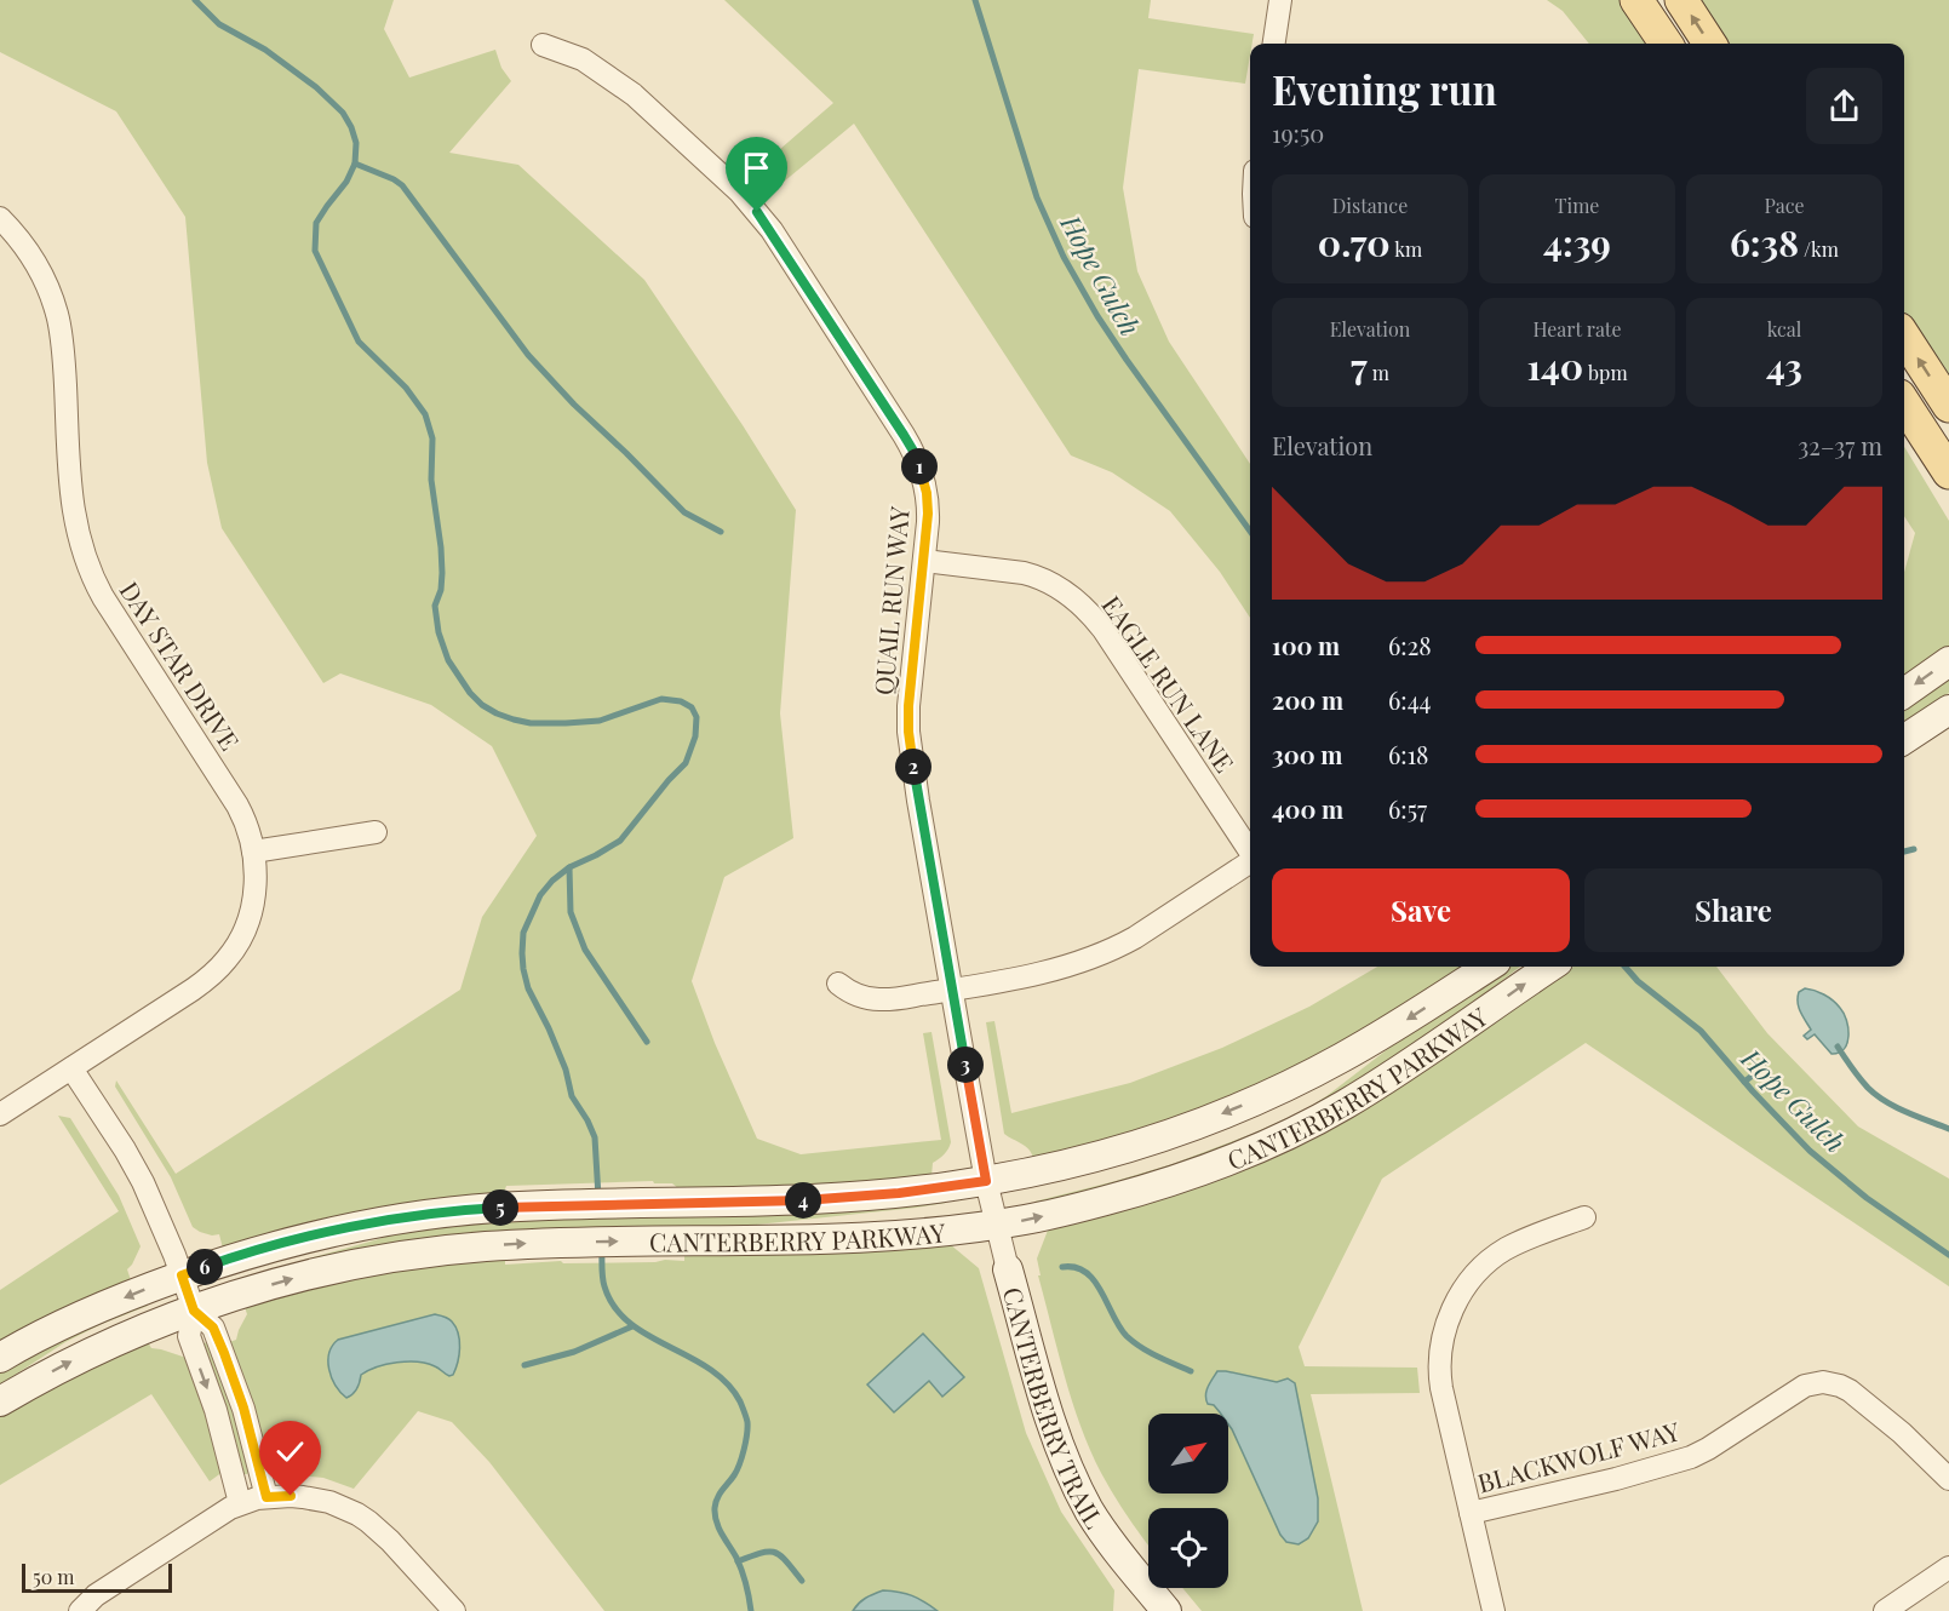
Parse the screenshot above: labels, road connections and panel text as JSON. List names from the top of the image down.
{
  "streets": {
    "street": [
      "QUAIL RUN WAY",
      "DAY STAR DRIVE",
      "EAGLE RUN LANE",
      "CANTERBERRY PARKWAY",
      "CANTERBERRY TRAIL",
      "BLACKWOLF WAY"
    ]
  },
  "crossings": [
    ["QUAIL RUN WAY", "EAGLE RUN LANE"],
    ["QUAIL RUN WAY", "CANTERBERRY PARKWAY"],
    ["QUAIL RUN WAY", "CANTERBERRY TRAIL"],
    ["CANTERBERRY PARKWAY", "CANTERBERRY TRAIL"]
  ],
  "water": ["Hope Gulch"],
  "scale_bar": "50 m",
  "north": "top right",
  "page": {
    "heading": ["Evening run", "19:50"],
    "stats": [
      ["Distance", "0.70 km"],
      ["Time", "4:39"],
      ["Pace", "6:38 /km"],
      ["Elevation", "7 m"],
      ["Heart rate", "140 bpm"],
      ["kcal", "43"]
    ],
    "chart": ["Elevation", "32–37 m"],
    "pins": [
      "1",
      "2",
      "3",
      "4",
      "5",
      "6"
    ],
    "list": [
      {
        "name": "100 m",
        "note": "6:28"
      },
      {
        "name": "200 m",
        "note": "6:44"
      },
      {
        "name": "300 m",
        "note": "6:18"
      },
      {
        "name": "400 m",
        "note": "6:57"
      }
    ],
    "buttons": ["Save", "Share"],
    "scale": "50 m"
  }
}
